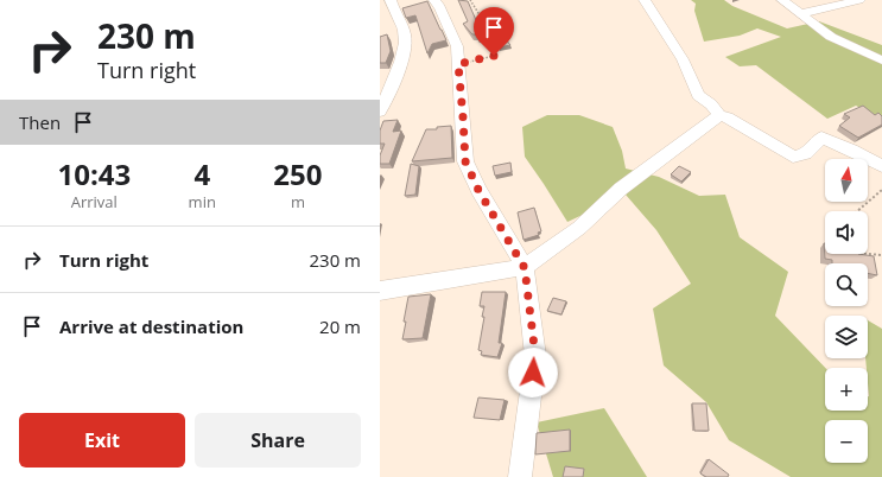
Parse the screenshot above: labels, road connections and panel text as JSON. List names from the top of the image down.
{
  "north": "top",
  "page": {
    "turn": ["230 m", "Turn right"],
    "then": "Then",
    "eta": [
      "10:43",
      "Arrival",
      "4",
      "min",
      "250",
      "m"
    ],
    "map_buttons": ["+", "−"],
    "list": [
      {
        "name": "Turn right",
        "value": "230 m"
      },
      {
        "name": "Arrive at destination",
        "value": "20 m"
      }
    ],
    "buttons": ["Exit", "Share"]
  }
}
